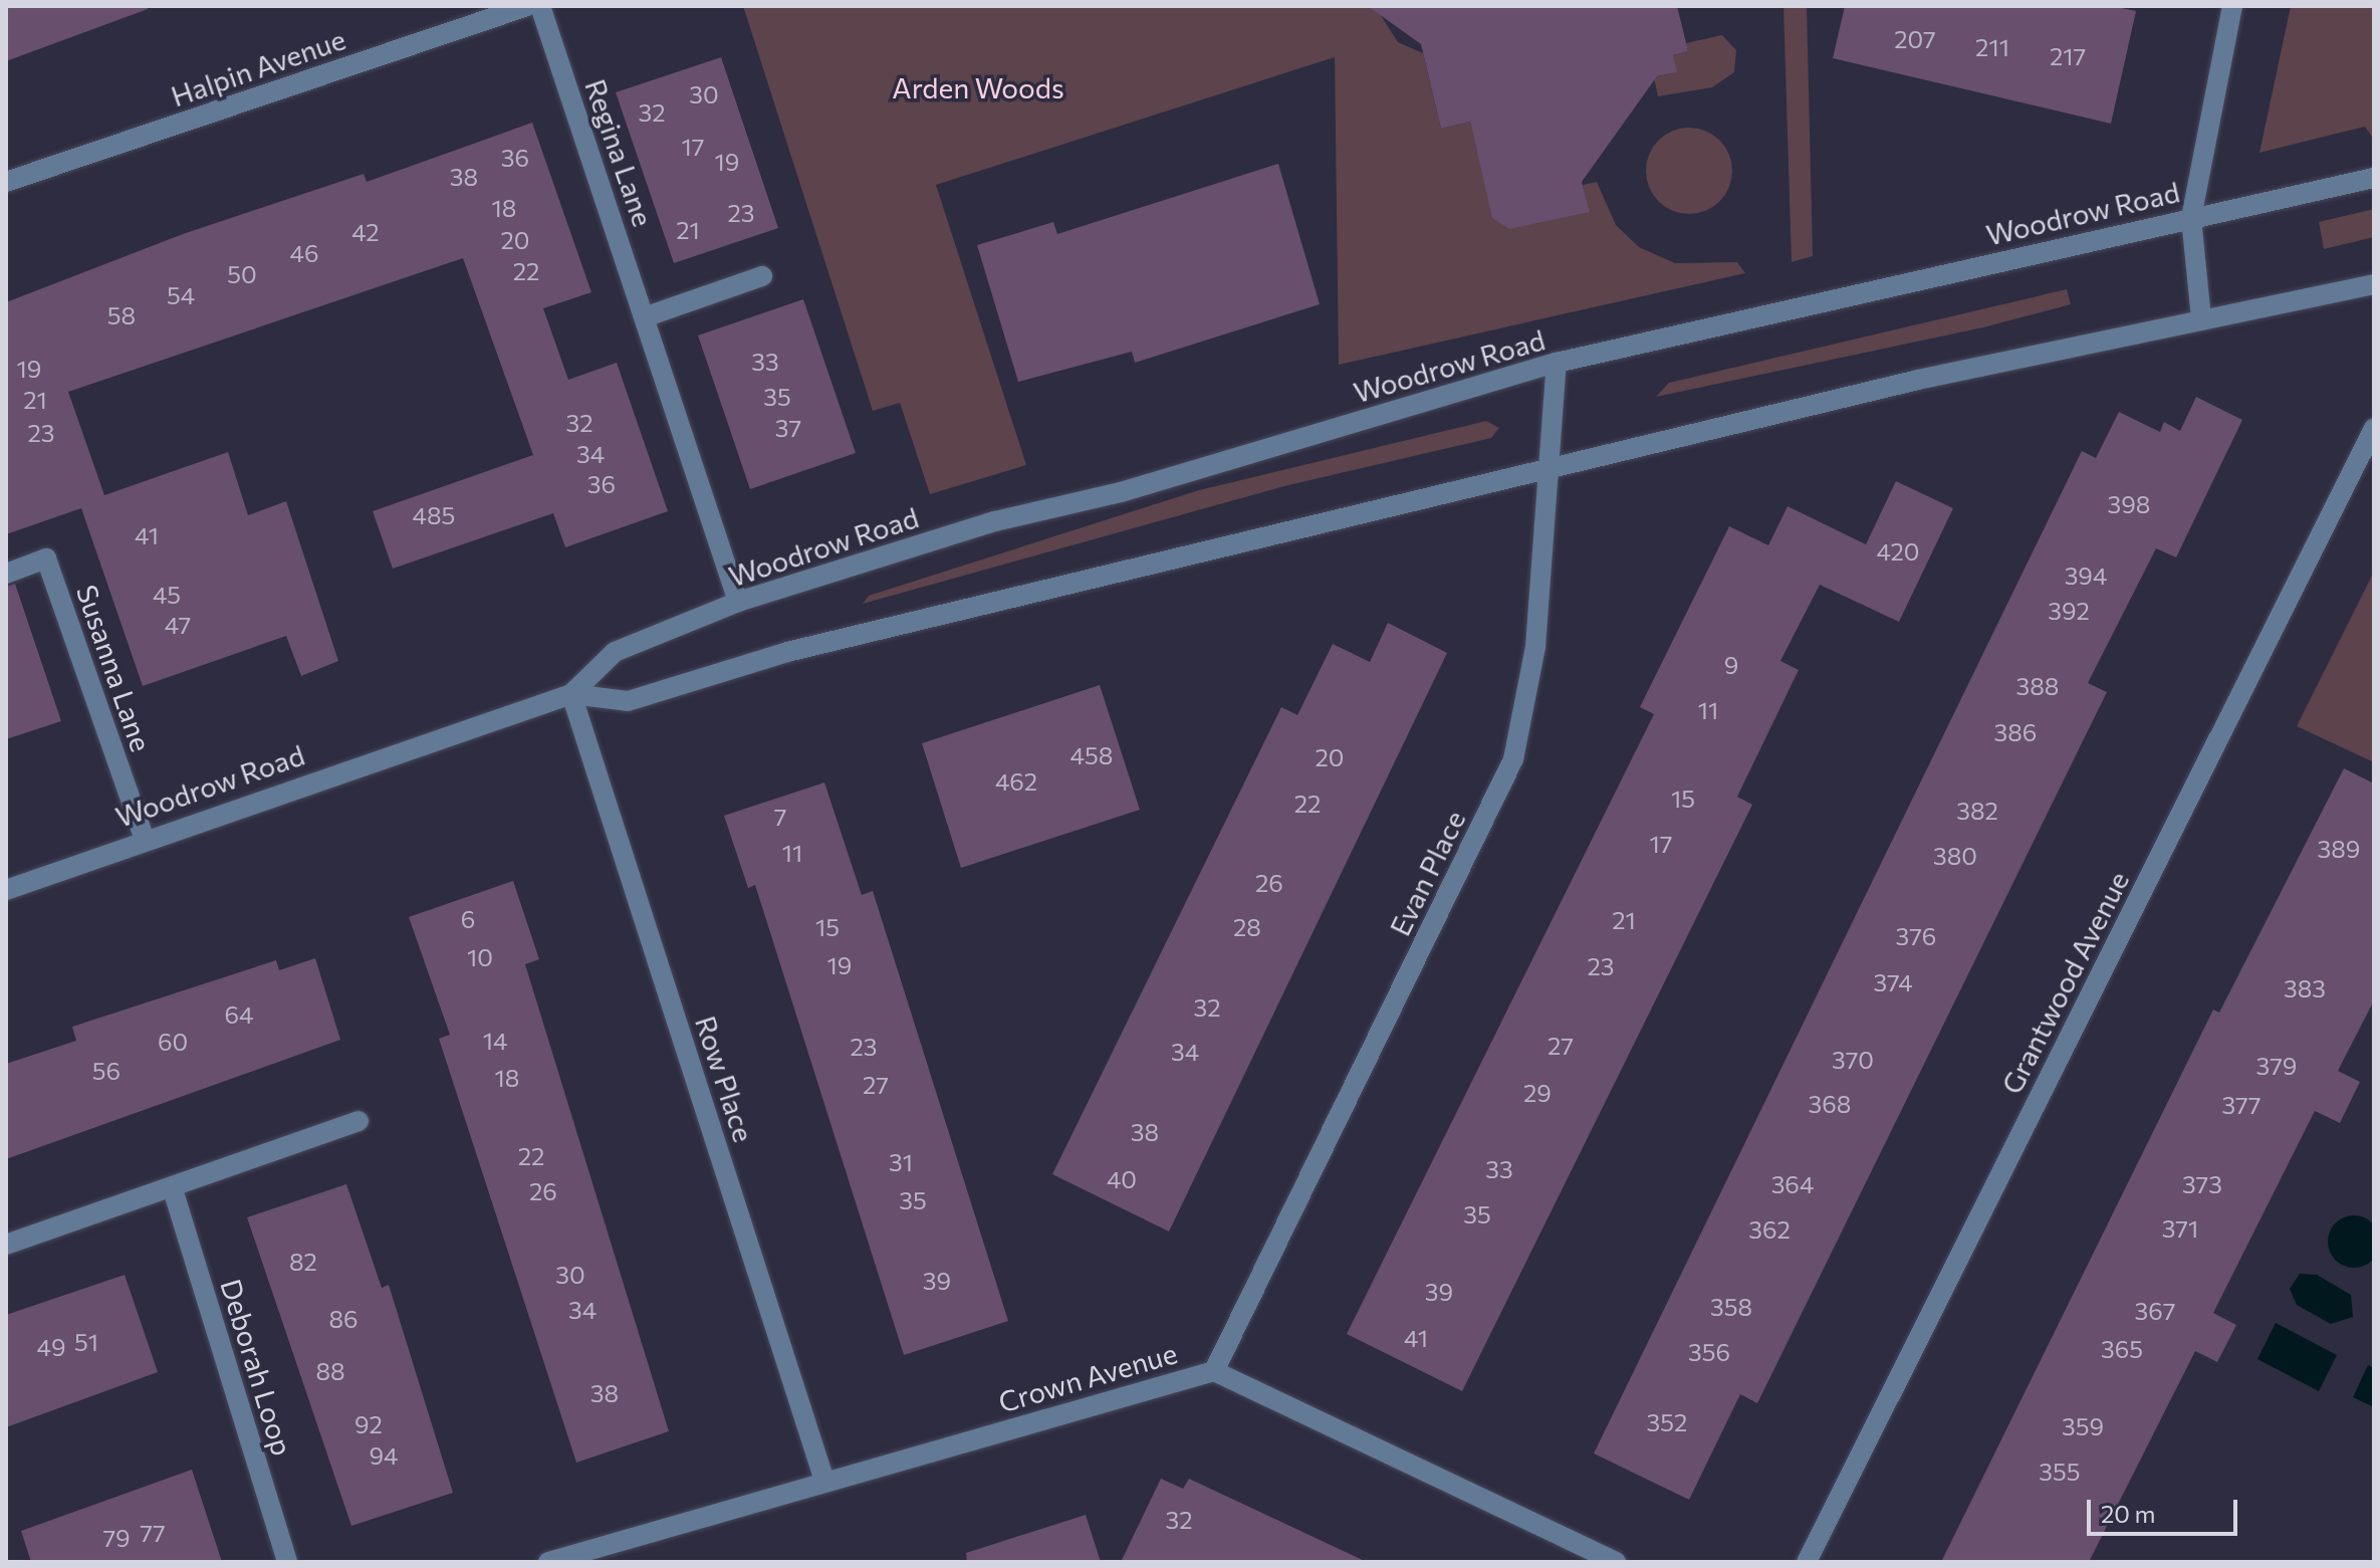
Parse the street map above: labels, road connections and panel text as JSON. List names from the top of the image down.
{
  "streets": {
    "street": [
      "Halpin Avenue",
      "Regina Lane",
      "Woodrow Road",
      "Susanna Lane",
      "Evan Place",
      "Grantwood Avenue",
      "Row Place",
      "Deborah Loop",
      "Crown Avenue"
    ]
  },
  "crossings": [
    ["Regina Lane", "Woodrow Road"],
    ["Woodrow Road", "Susanna Lane"],
    ["Woodrow Road", "Evan Place"],
    ["Woodrow Road", "Row Place"],
    ["Evan Place", "Crown Avenue"],
    ["Row Place", "Crown Avenue"]
  ],
  "parks": ["Arden Woods"],
  "house_numbers": [
    "207",
    "211",
    "217",
    "30",
    "32",
    "17",
    "36",
    "19",
    "38",
    "18",
    "23",
    "21",
    "42",
    "20",
    "46",
    "22",
    "50",
    "54",
    "58",
    "33",
    "19",
    "35",
    "21",
    "32",
    "37",
    "23",
    "34",
    "36",
    "398",
    "485",
    "41",
    "420",
    "394",
    "45",
    "392",
    "47",
    "9",
    "388",
    "11",
    "386",
    "458",
    "20",
    "462",
    "15",
    "22",
    "382",
    "7",
    "17",
    "389",
    "11",
    "380",
    "26",
    "6",
    "21",
    "15",
    "28",
    "376",
    "10",
    "19",
    "23",
    "374",
    "383",
    "32",
    "64",
    "14",
    "60",
    "27",
    "23",
    "34",
    "370",
    "379",
    "56",
    "18",
    "27",
    "29",
    "368",
    "377",
    "38",
    "22",
    "31",
    "33",
    "40",
    "364",
    "373",
    "26",
    "35",
    "35",
    "371",
    "362",
    "82",
    "30",
    "39",
    "39",
    "358",
    "34",
    "367",
    "86",
    "41",
    "51",
    "49",
    "365",
    "356",
    "88",
    "38",
    "352",
    "92",
    "359",
    "94",
    "355",
    "32",
    "77",
    "79"
  ],
  "scale_bar": "20 m"
}
